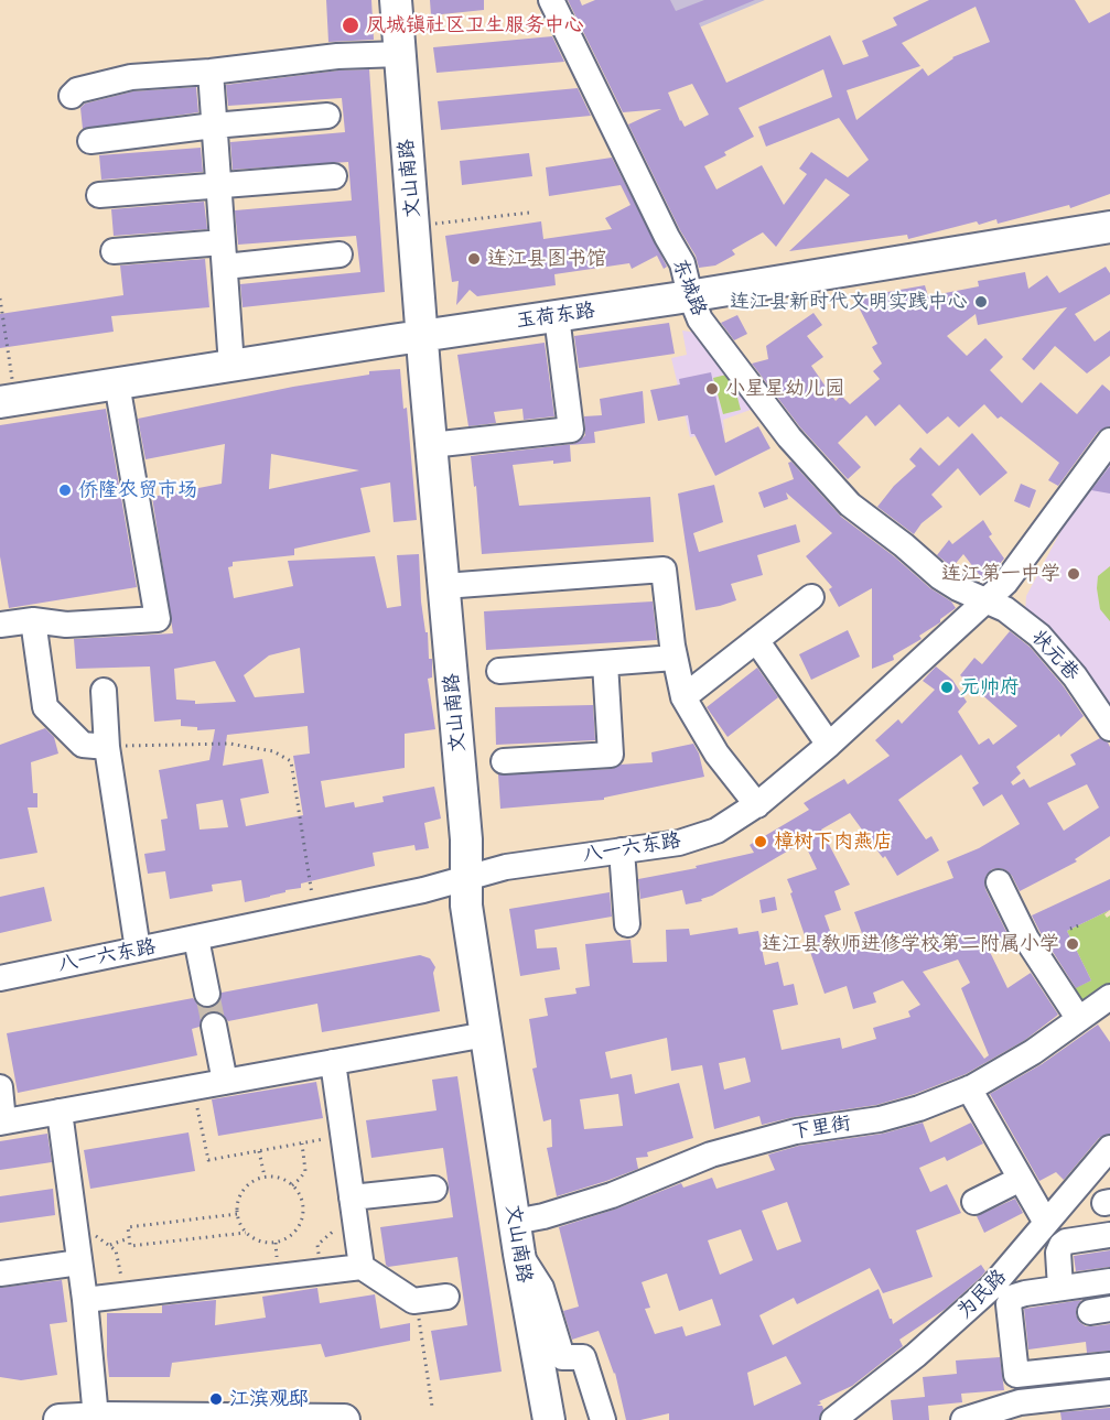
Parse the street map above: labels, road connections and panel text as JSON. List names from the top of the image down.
{
  "streets": {
    "main road": ["文山南路", "玉荷东路"],
    "street": [
      "东城路",
      "状元巷",
      "八一六东路",
      "下里街",
      "为民路"
    ]
  },
  "crossings": [
    ["文山南路", "玉荷东路"],
    ["文山南路", "八一六东路"],
    ["文山南路", "下里街"],
    ["东城路", "玉荷东路"],
    ["东城路", "状元巷"],
    ["东城路", "八一六东路"],
    ["状元巷", "八一六东路"]
  ],
  "places": [
    "凤城镇社区卫生服务中心",
    "连江县图书馆",
    "连江县新时代文明实践中心",
    "小星星幼儿园",
    "侨隆农贸市场",
    "连江第一中学",
    "元帅府",
    "樟树下肉燕店",
    "连江县教师进修学校第二附属小学",
    "江滨观邸"
  ]
}
